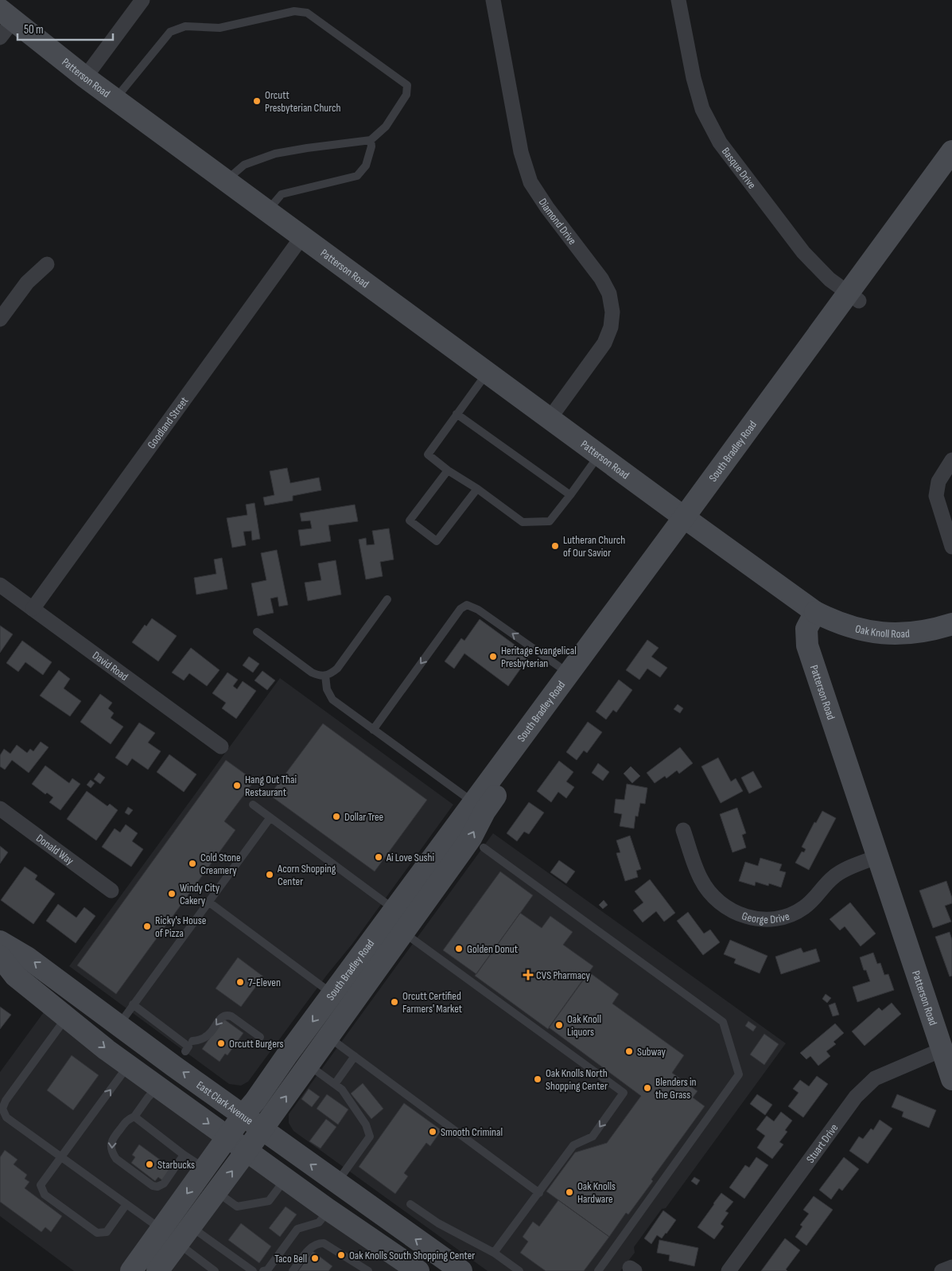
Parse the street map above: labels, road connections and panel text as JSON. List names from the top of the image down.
{
  "streets": {
    "main road": [
      "Patterson Road",
      "South Bradley Road",
      "Oak Knoll Road",
      "East Clark Avenue"
    ],
    "street": [
      "Basque Drive",
      "Diamond Drive",
      "Goodland Street",
      "David Road",
      "Donald Way",
      "George Drive",
      "Stuart Drive"
    ]
  },
  "crossings": [
    ["Patterson Road", "Diamond Drive"],
    ["Patterson Road", "Goodland Street"],
    ["Patterson Road", "South Bradley Road"],
    ["Patterson Road", "Oak Knoll Road"],
    ["Patterson Road", "George Drive"],
    ["Patterson Road", "Stuart Drive"],
    ["Basque Drive", "South Bradley Road"],
    ["Goodland Street", "David Road"],
    ["South Bradley Road", "East Clark Avenue"]
  ],
  "places": {
    "other": [
      "Orcutt Presbyterian Church",
      "Lutheran Church of Our Savior",
      "Heritage Evangelical Presbyterian",
      "Hang Out Thai Restaurant",
      "Dollar Tree",
      "Ai Love Sushi",
      "Cold Stone Creamery",
      "Acorn Shopping Center",
      "Windy City Cakery",
      "Ricky's House of Pizza",
      "Golden Donut",
      "7-Eleven",
      "Orcutt Certified Farmers' Market",
      "Oak Knoll Liquors",
      "Orcutt Burgers",
      "Subway",
      "Oak Knolls North Shopping Center",
      "Blenders in the Grass",
      "Smooth Criminal",
      "Starbucks",
      "Oak Knolls Hardware",
      "Oak Knolls South Shopping Center",
      "Taco Bell"
    ],
    "health": ["CVS Pharmacy"]
  },
  "scale_bar": "50 m"
}
